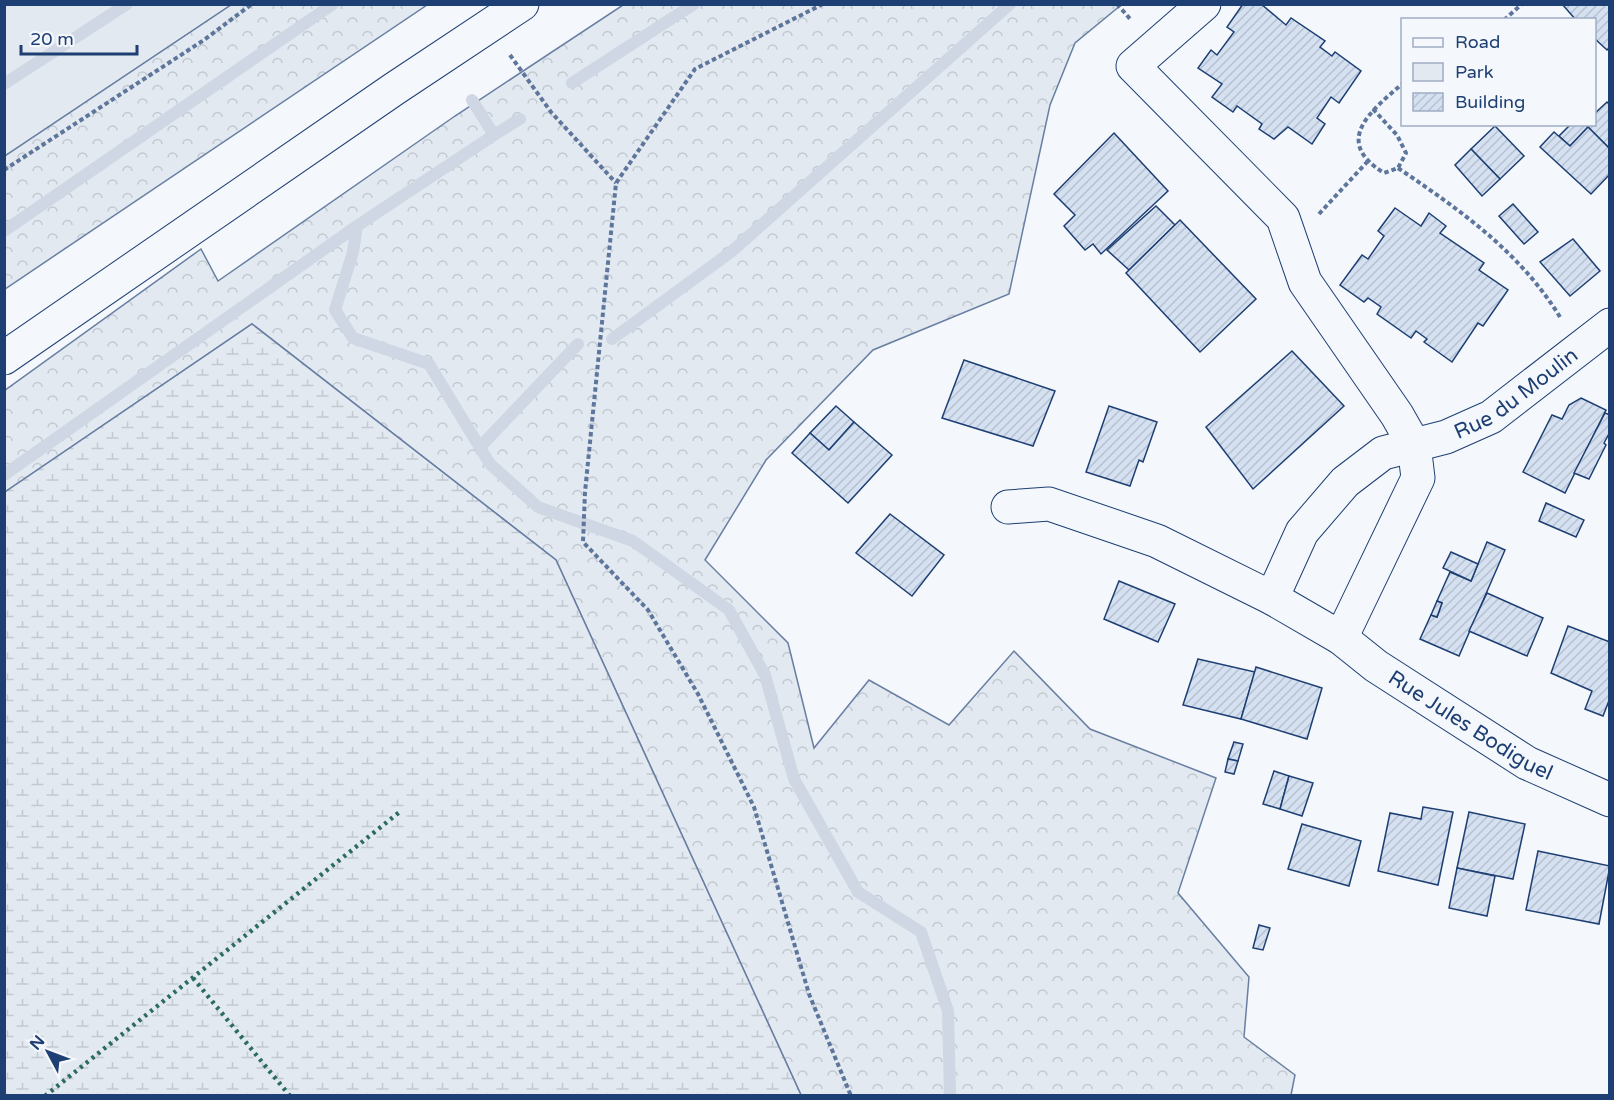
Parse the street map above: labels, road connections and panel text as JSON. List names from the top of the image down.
{
  "streets": {
    "street": ["Rue du Moulin", "Rue Jules Bodiguel"]
  },
  "crossings": [
    ["Rue du Moulin", "Rue Jules Bodiguel"]
  ],
  "legend": ["Road", "Park", "Building"],
  "scale_bar": "20 m",
  "north": "top left"
}
